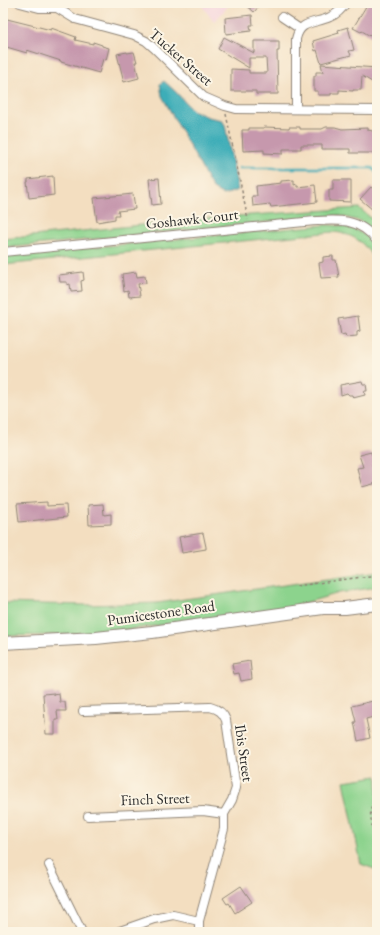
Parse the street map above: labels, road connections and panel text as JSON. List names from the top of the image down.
{
  "streets": {
    "main road": ["Pumicestone Road"],
    "street": [
      "Tucker Street",
      "Goshawk Court",
      "Ibis Street",
      "Finch Street"
    ]
  },
  "crossings": [
    ["Ibis Street", "Finch Street"]
  ]
}
